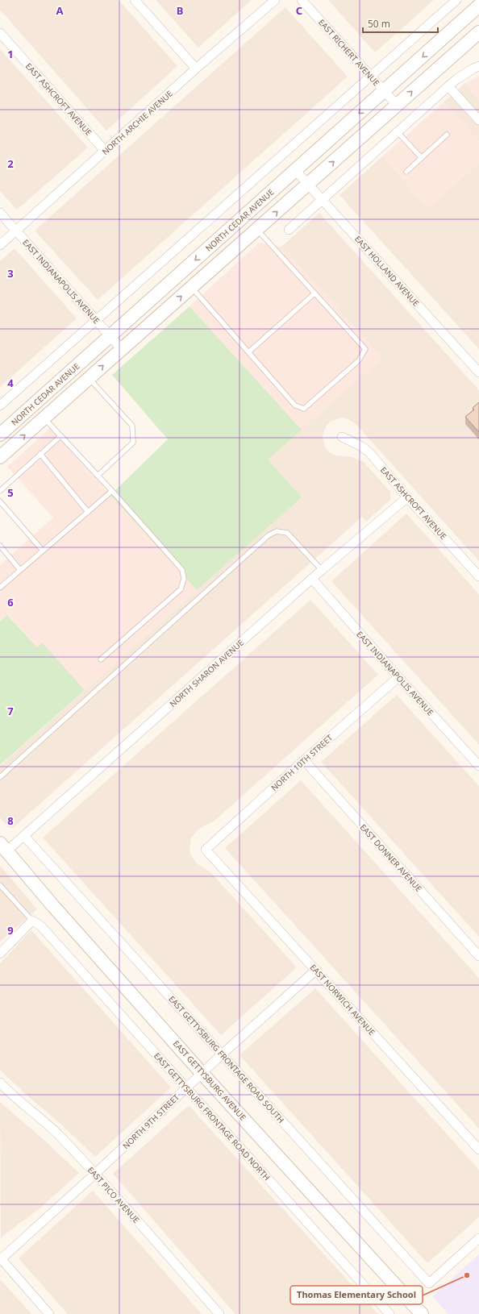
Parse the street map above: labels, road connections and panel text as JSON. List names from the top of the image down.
{
  "streets": {
    "main road": ["NORTH CEDAR AVENUE", "EAST GETTYSBURG AVENUE"],
    "street": [
      "EAST RICHERT AVENUE",
      "EAST ASHCROFT AVENUE",
      "NORTH ARCHIE AVENUE",
      "EAST HOLLAND AVENUE",
      "EAST INDIANAPOLIS AVENUE",
      "NORTH SHARON AVENUE",
      "NORTH 10TH STREET",
      "EAST DONNER AVENUE",
      "EAST NORWICH AVENUE",
      "EAST GETTYSBURG FRONTAGE ROAD SOUTH",
      "EAST GETTYSBURG FRONTAGE ROAD NORTH",
      "NORTH 9TH STREET",
      "EAST PICO AVENUE"
    ]
  },
  "crossings": [
    ["EAST RICHERT AVENUE", "NORTH CEDAR AVENUE"],
    ["EAST ASHCROFT AVENUE", "NORTH ARCHIE AVENUE"],
    ["EAST ASHCROFT AVENUE", "NORTH SHARON AVENUE"],
    ["NORTH ARCHIE AVENUE", "EAST INDIANAPOLIS AVENUE"],
    ["NORTH CEDAR AVENUE", "EAST HOLLAND AVENUE"],
    ["NORTH CEDAR AVENUE", "EAST INDIANAPOLIS AVENUE"],
    ["EAST INDIANAPOLIS AVENUE", "NORTH SHARON AVENUE"],
    ["EAST INDIANAPOLIS AVENUE", "NORTH 10TH STREET"],
    ["NORTH SHARON AVENUE", "EAST GETTYSBURG FRONTAGE ROAD SOUTH"],
    ["NORTH SHARON AVENUE", "EAST GETTYSBURG AVENUE"],
    ["NORTH 10TH STREET", "EAST DONNER AVENUE"],
    ["NORTH 10TH STREET", "EAST NORWICH AVENUE"],
    ["EAST NORWICH AVENUE", "NORTH 9TH STREET"],
    ["EAST GETTYSBURG FRONTAGE ROAD SOUTH", "NORTH 9TH STREET"],
    ["EAST GETTYSBURG AVENUE", "NORTH 9TH STREET"],
    ["EAST GETTYSBURG FRONTAGE ROAD NORTH", "NORTH 9TH STREET"],
    ["NORTH 9TH STREET", "EAST PICO AVENUE"]
  ],
  "places": ["Thomas Elementary School"],
  "scale_bar": "50 m",
  "grid": {
    "columns": ["A", "B", "C"],
    "rows": [
      "1",
      "2",
      "3",
      "4",
      "5",
      "6",
      "7",
      "8",
      "9"
    ]
  }
}
